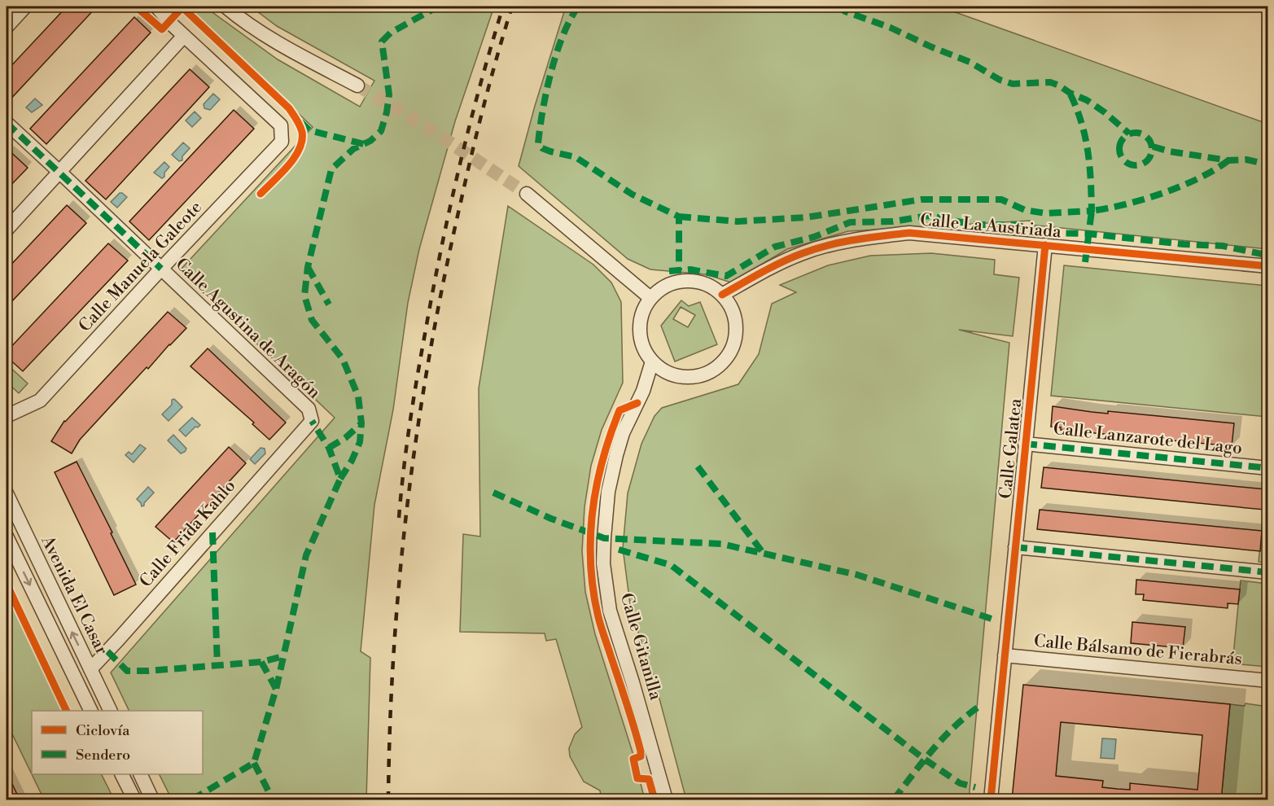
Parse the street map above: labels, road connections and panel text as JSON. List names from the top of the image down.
{
  "streets": {
    "street": [
      "Calle La Austriada",
      "Calle Manuela Galeote",
      "Calle Agustina de Aragón",
      "Calle Lanzarote del Lago",
      "Calle Galatea",
      "Calle Frida Kahlo",
      "Avenida El Casar",
      "Calle Gitanilla",
      "Calle Bálsamo de Fierabrás"
    ]
  },
  "crossings": [
    ["Calle La Austriada", "Calle Galatea"],
    ["Calle La Austriada", "Calle Gitanilla"],
    ["Calle Manuela Galeote", "Calle Agustina de Aragón"],
    ["Calle Agustina de Aragón", "Calle Frida Kahlo"],
    ["Calle Lanzarote del Lago", "Calle Galatea"],
    ["Calle Galatea", "Calle Bálsamo de Fierabrás"],
    ["Calle Frida Kahlo", "Avenida El Casar"]
  ],
  "legend": ["Ciclovía", "Sendero"]
}
